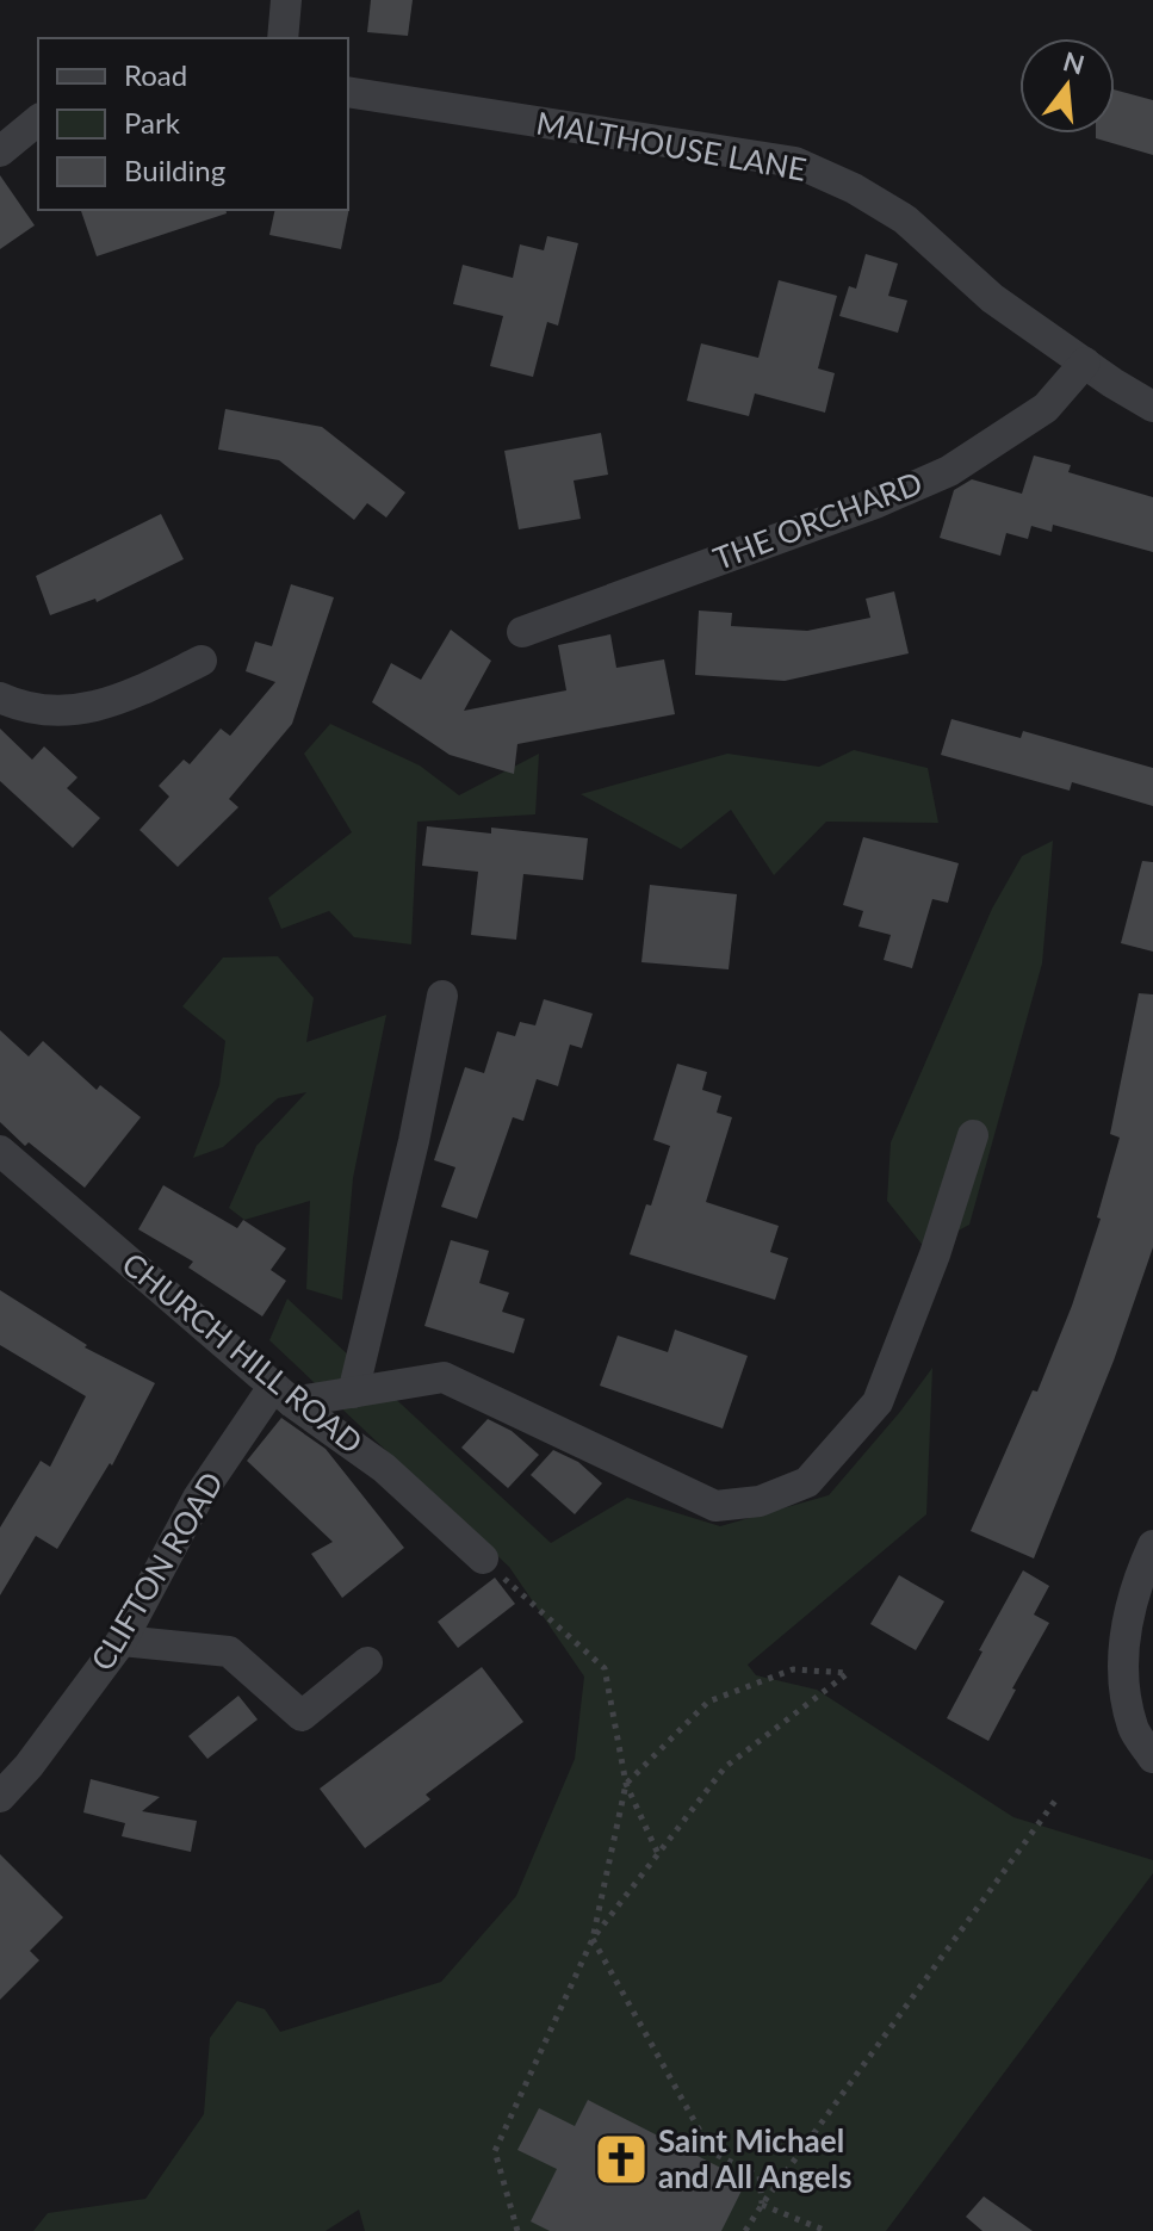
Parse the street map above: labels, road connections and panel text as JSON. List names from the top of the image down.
{
  "streets": {
    "street": [
      "MALTHOUSE LANE",
      "THE ORCHARD",
      "CHURCH HILL ROAD",
      "CLIFTON ROAD"
    ]
  },
  "crossings": [
    ["MALTHOUSE LANE", "THE ORCHARD"],
    ["CHURCH HILL ROAD", "CLIFTON ROAD"]
  ],
  "places": {
    "church": ["Saint Michael and All Angels"]
  },
  "legend": ["Road", "Park", "Building"],
  "north": "top"
}
